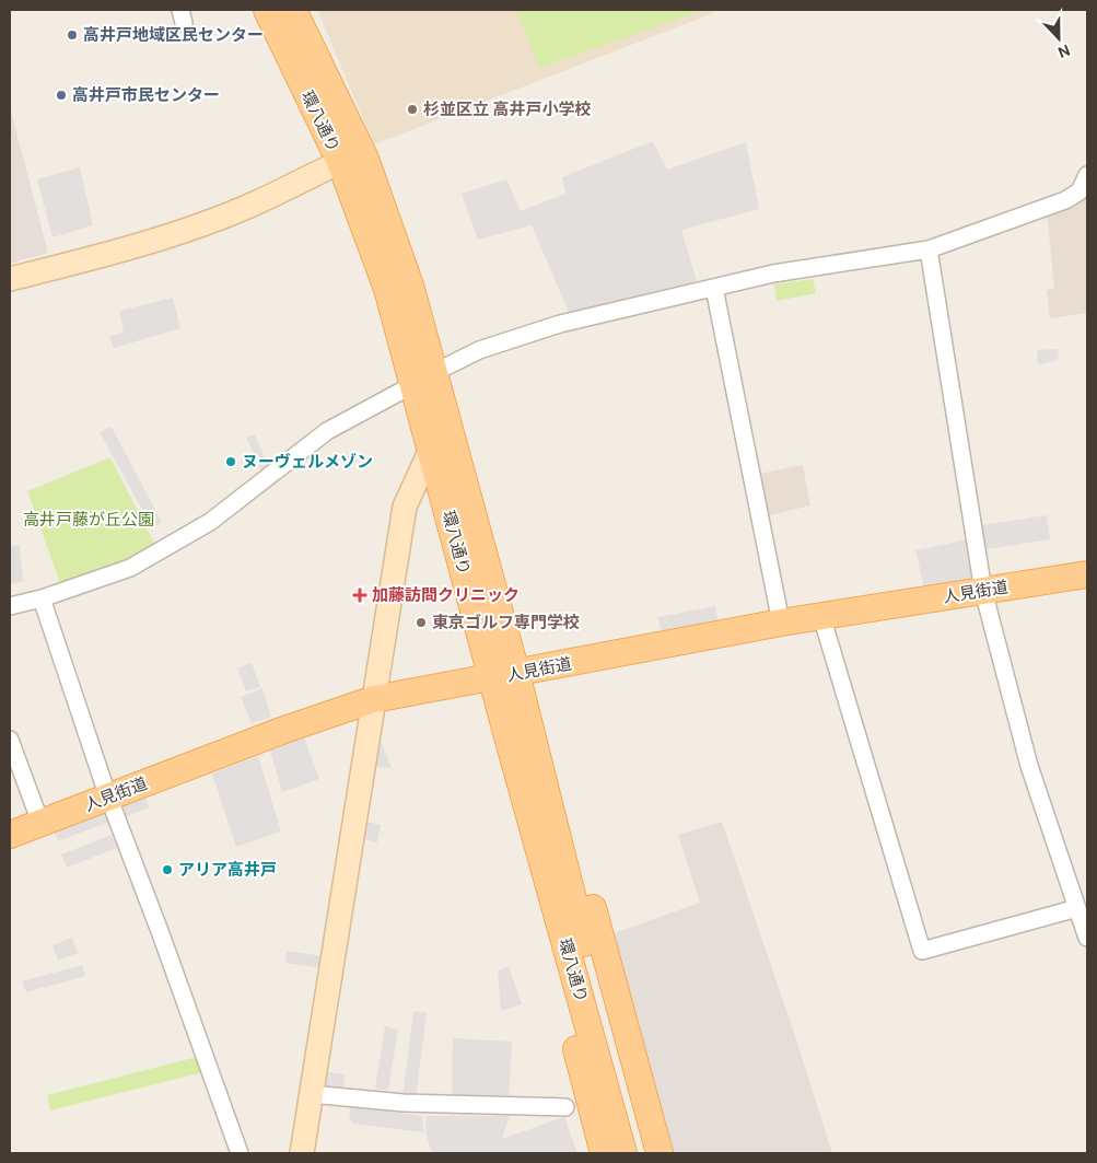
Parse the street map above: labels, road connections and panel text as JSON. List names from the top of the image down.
{
  "streets": {
    "main road": ["環八通り", "人見街道"]
  },
  "crossings": [
    ["環八通り", "人見街道"]
  ],
  "parks": ["高井戸藤が丘公園"],
  "places": {
    "other": [
      "高井戸地域区民センター",
      "高井戸市民センター",
      "杉並区立 高井戸小学校",
      "ヌーヴェルメゾン",
      "東京ゴルフ専門学校",
      "アリア高井戸"
    ],
    "health": ["加藤訪問クリニック"]
  },
  "north": "bottom"
}
